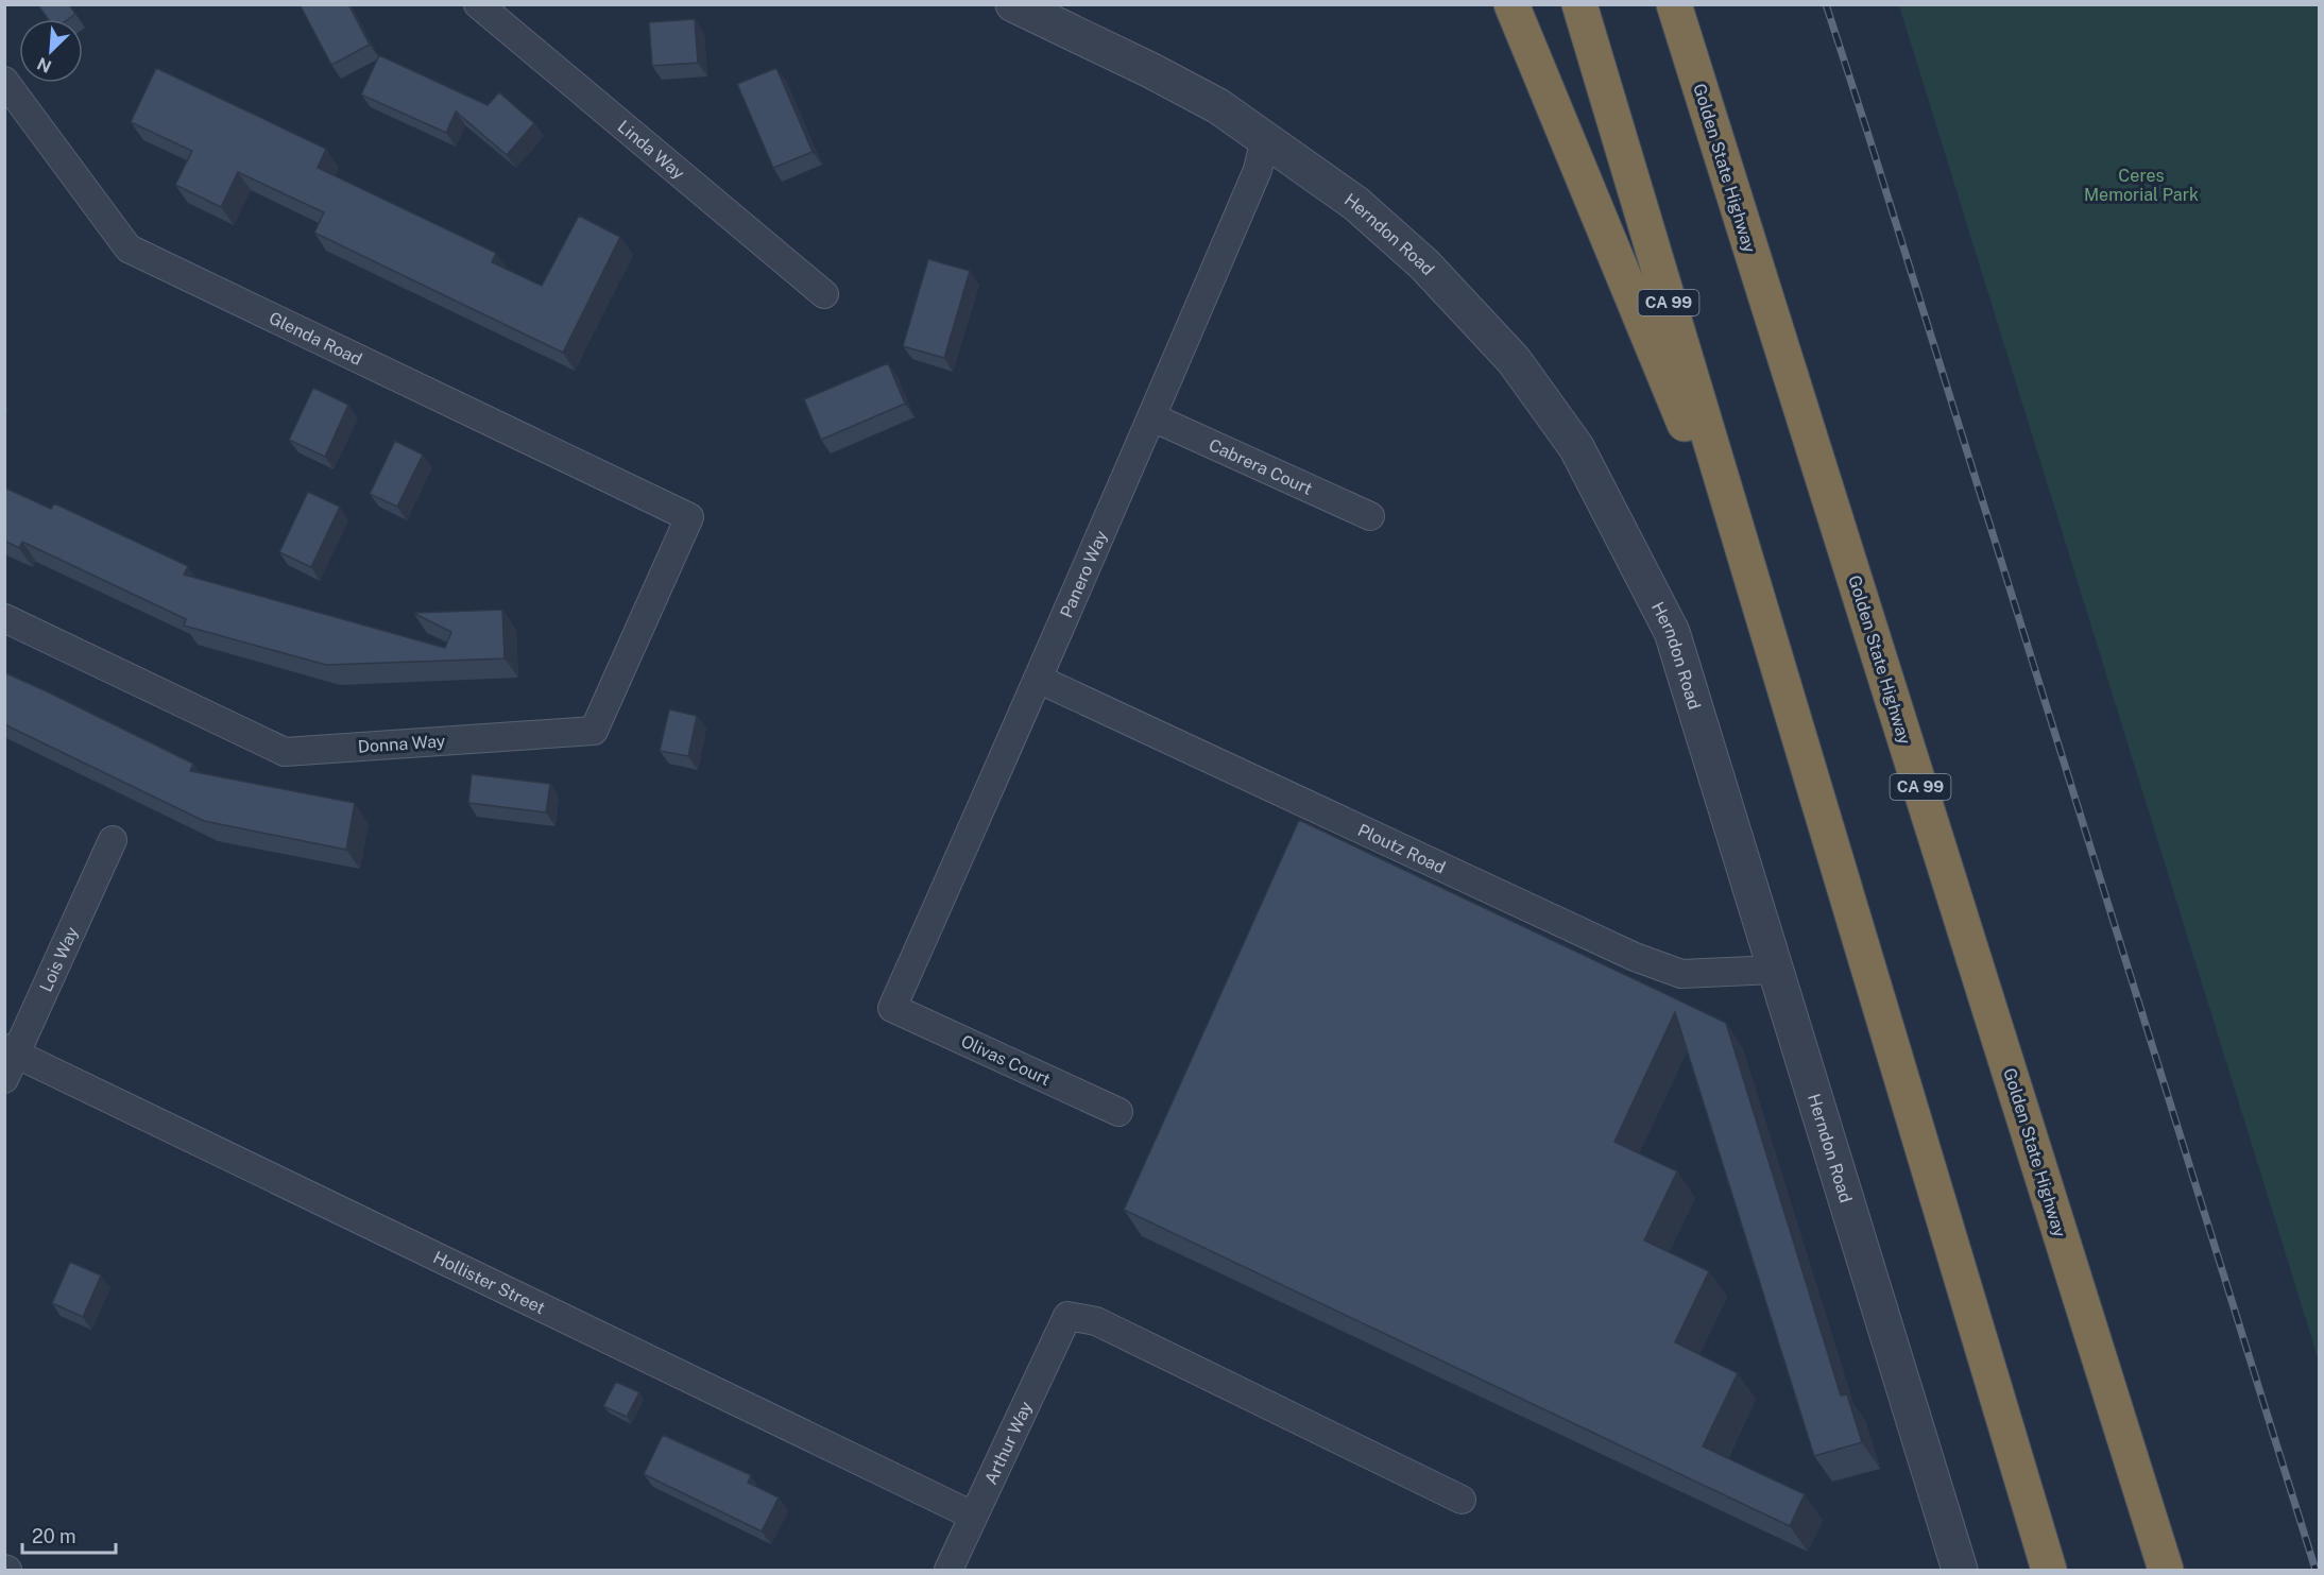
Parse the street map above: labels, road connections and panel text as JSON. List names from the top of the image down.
{
  "streets": {
    "highway": ["Golden State Highway", "CA 99"],
    "street": [
      "Linda Way",
      "Herndon Road",
      "Glenda Road",
      "Cabrera Court",
      "Panero Way",
      "Donna Way",
      "Ploutz Road",
      "Lois Way",
      "Olivas Court",
      "Hollister Street",
      "Arthur Way"
    ]
  },
  "crossings": [
    ["Herndon Road", "Panero Way"],
    ["Herndon Road", "Ploutz Road"],
    ["Glenda Road", "Donna Way"],
    ["Cabrera Court", "Panero Way"],
    ["Panero Way", "Ploutz Road"],
    ["Panero Way", "Olivas Court"],
    ["Lois Way", "Hollister Street"],
    ["Hollister Street", "Arthur Way"]
  ],
  "parks": ["Ceres Memorial Park"],
  "scale_bar": "20 m",
  "north": "bottom left"
}
